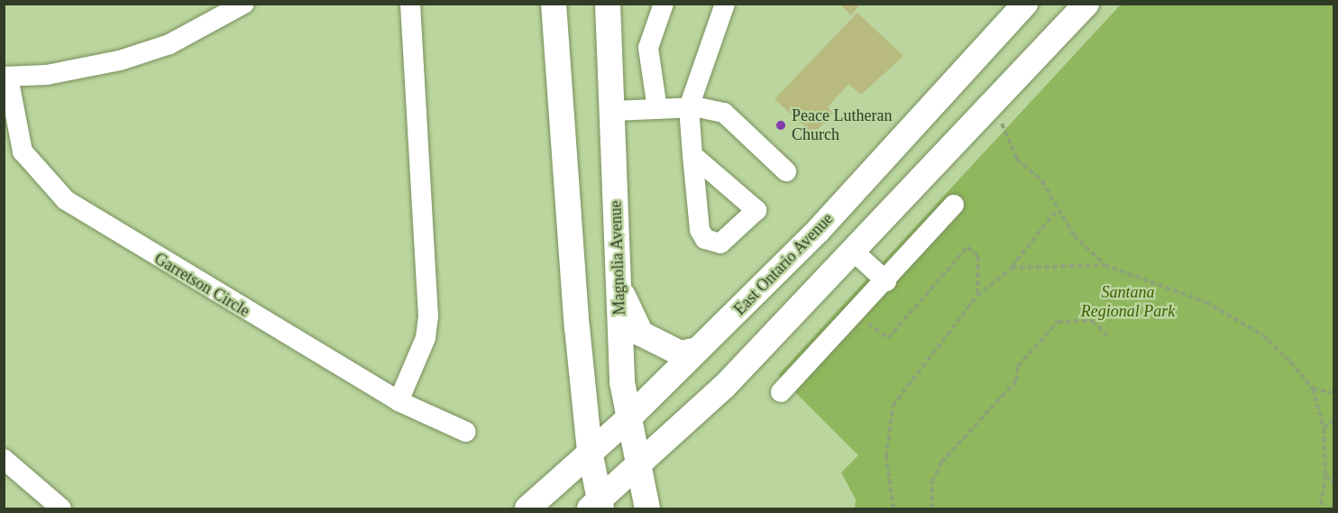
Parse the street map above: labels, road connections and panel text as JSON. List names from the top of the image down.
{
  "streets": {
    "main road": ["Magnolia Avenue", "East Ontario Avenue"],
    "street": ["Garretson Circle"]
  },
  "crossings": [
    ["Magnolia Avenue", "East Ontario Avenue"]
  ],
  "parks": ["Santana Regional Park"],
  "places": ["Peace Lutheran Church"]
}
